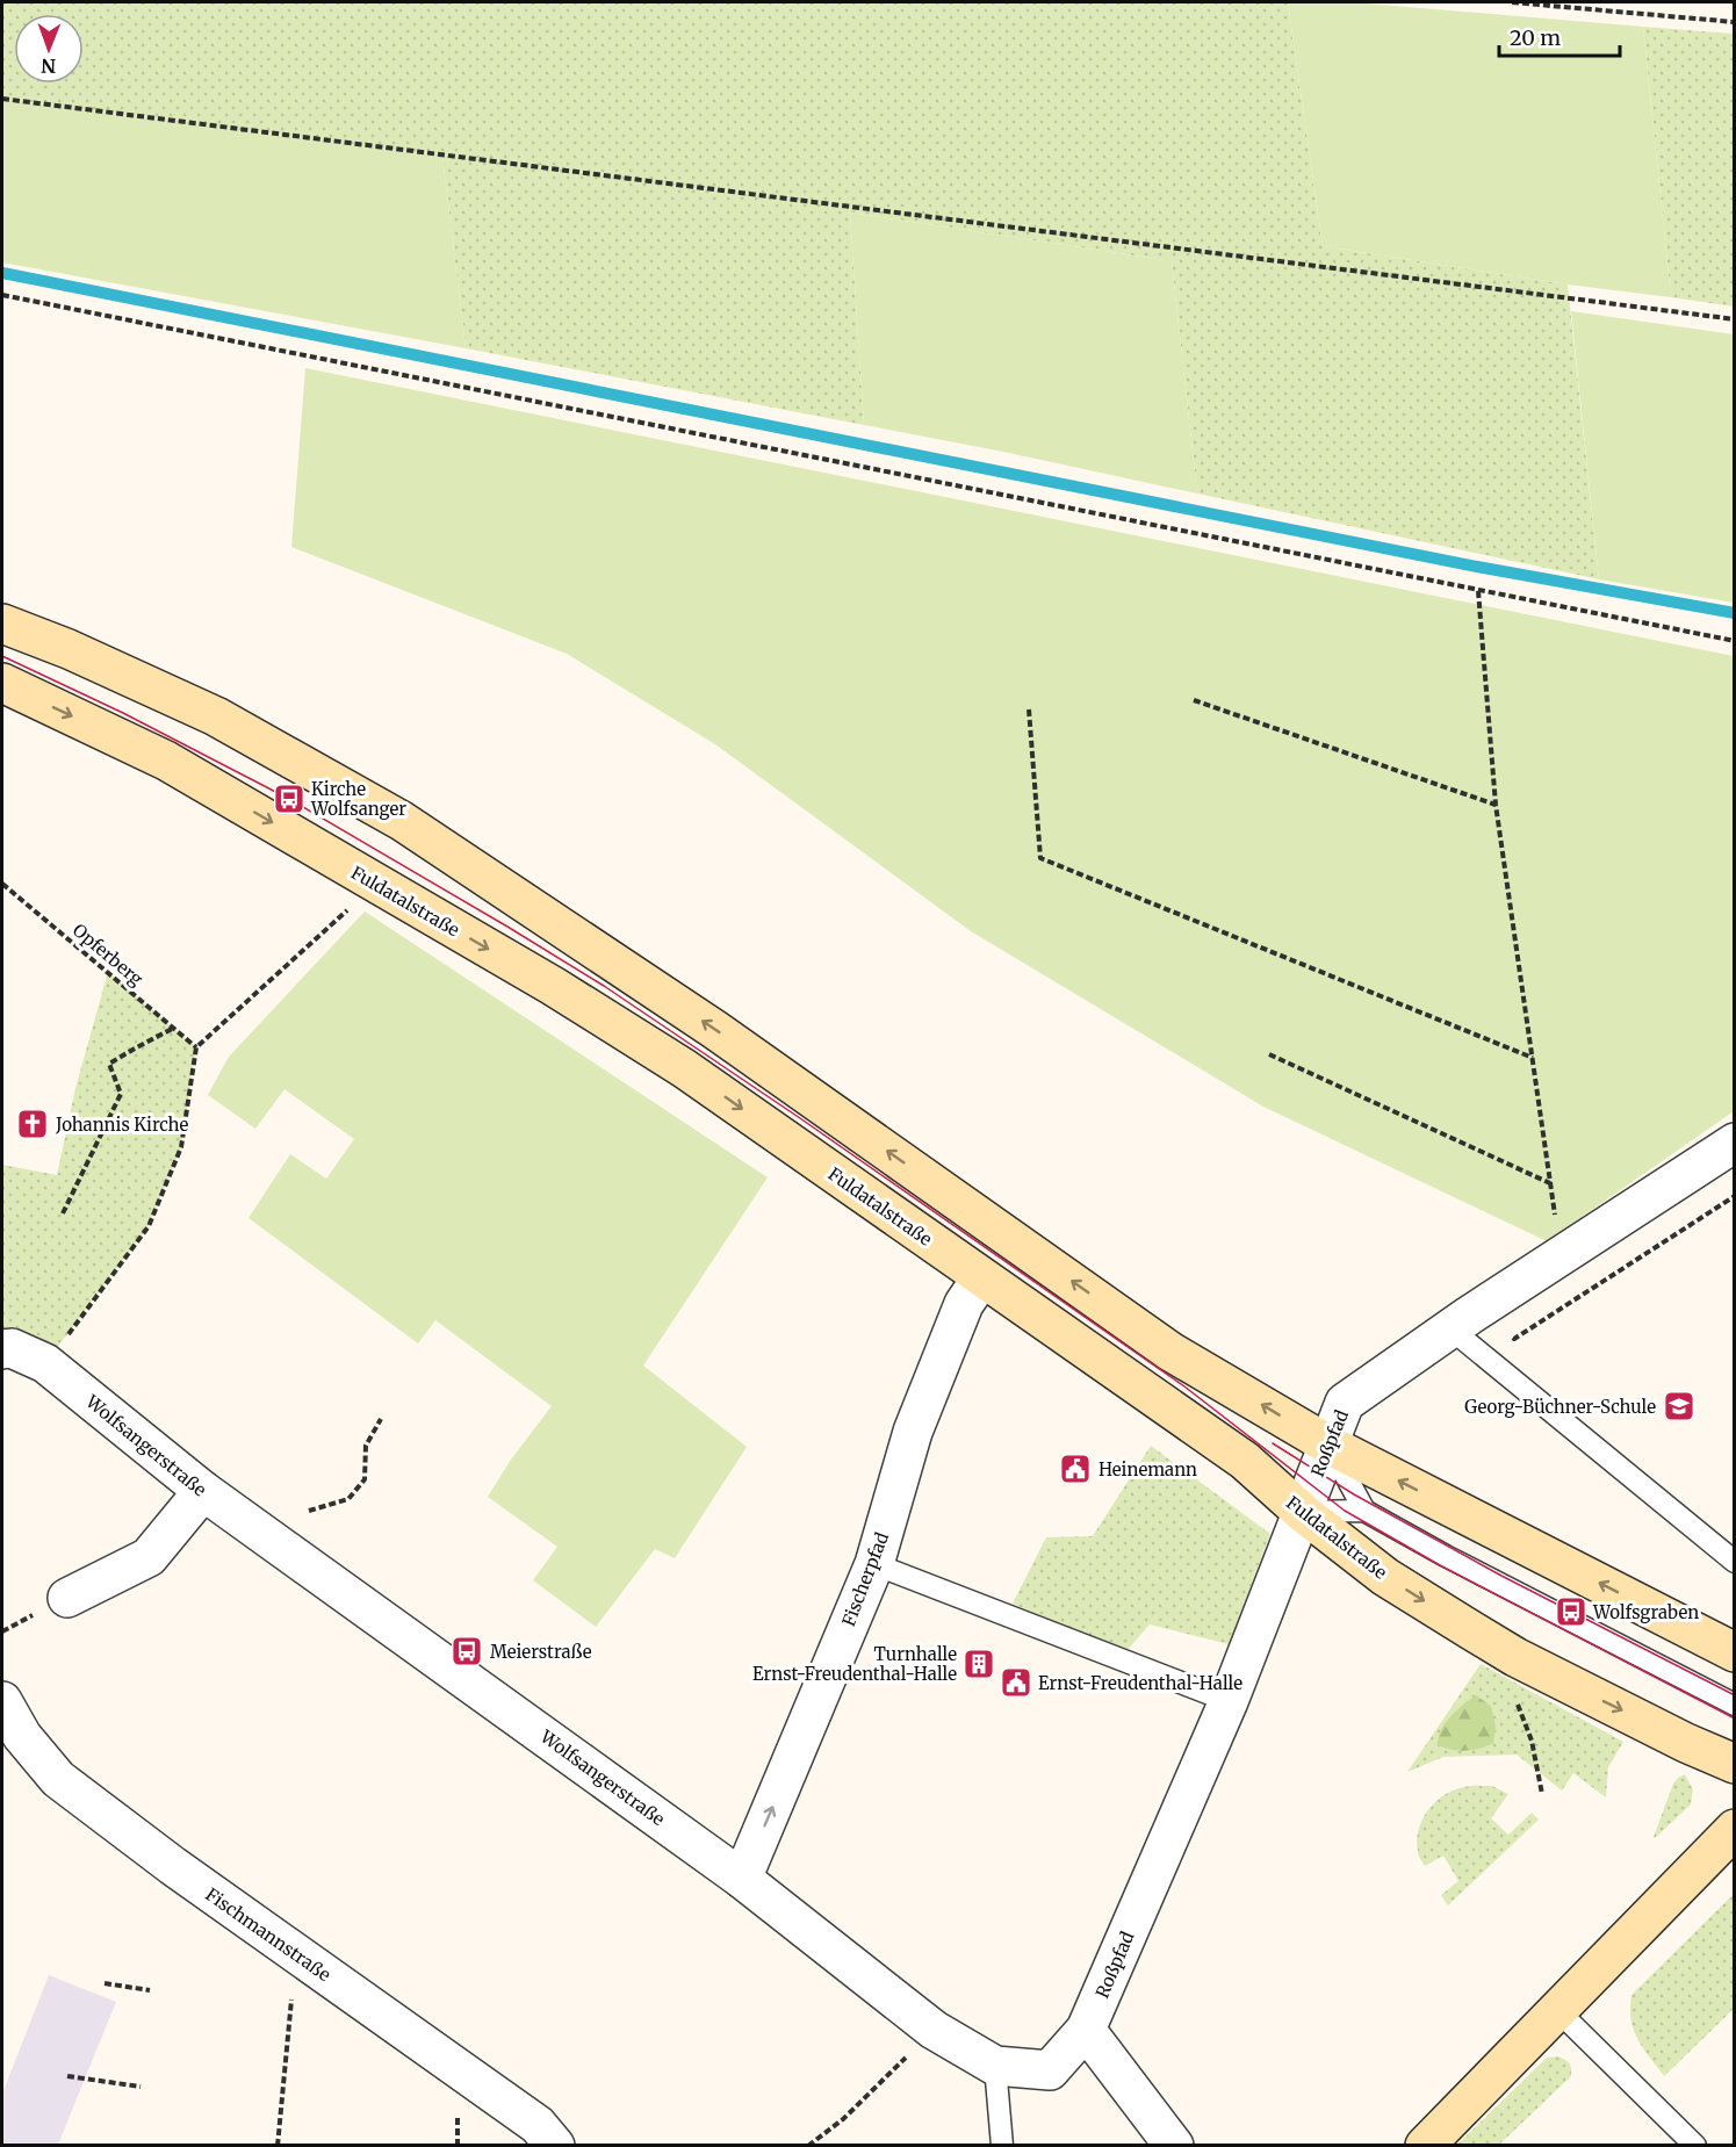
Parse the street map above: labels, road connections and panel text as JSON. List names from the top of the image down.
{
  "streets": {
    "main road": ["Fuldatalstraße"],
    "street": [
      "Roßpfad",
      "Wolfsangerstraße",
      "Fischerpfad",
      "Fischmannstraße"
    ],
    "path": ["Opferberg"]
  },
  "crossings": [
    ["Fuldatalstraße", "Roßpfad"],
    ["Fuldatalstraße", "Fischerpfad"],
    ["Roßpfad", "Wolfsangerstraße"],
    ["Wolfsangerstraße", "Fischerpfad"]
  ],
  "one_way": ["Fischerpfad"],
  "places": {
    "bus stop": ["Kirche Wolfsanger", "Wolfsgraben", "Meierstraße"],
    "church": ["Johannis Kirche"],
    "school or university": ["Georg-Büchner-Schule"],
    "public building": ["Heinemann", "Ernst-Freudenthal-Halle"],
    "building": ["Turnhalle Ernst‐Freudenthal‐Halle"]
  },
  "scale_bar": "20 m",
  "north": "bottom"
}
